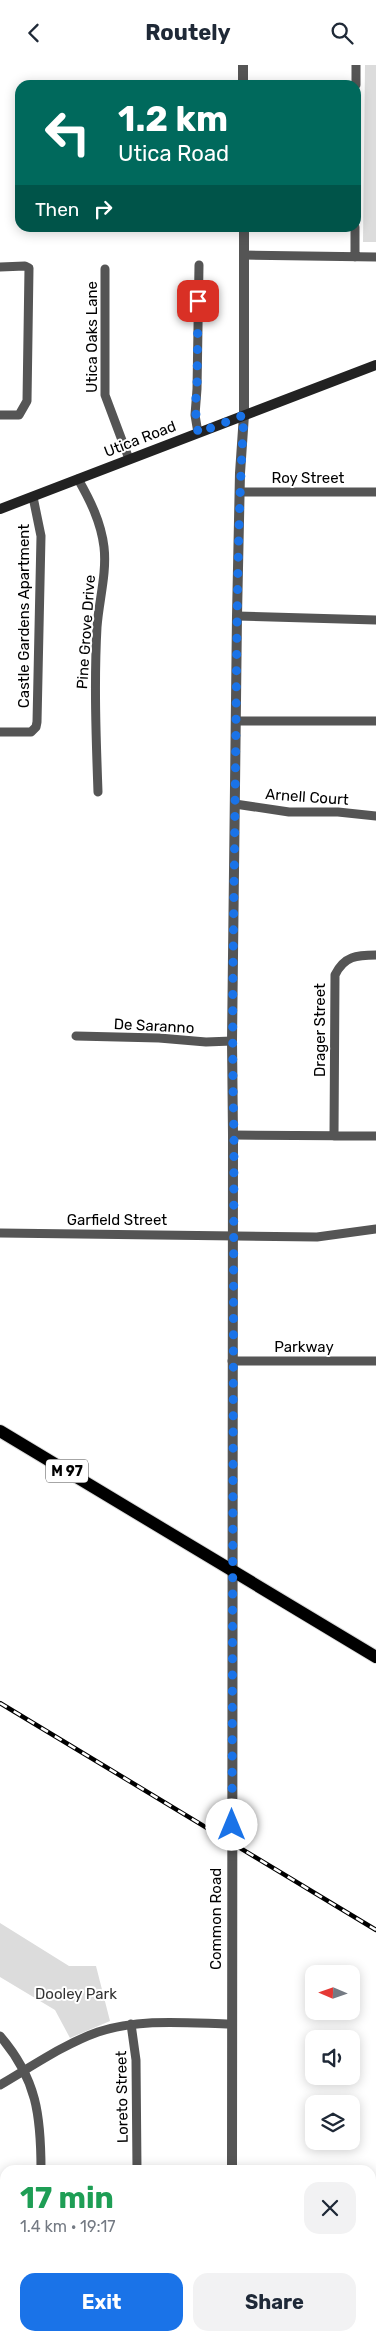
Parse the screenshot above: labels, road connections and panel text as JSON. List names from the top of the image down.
{
  "streets": {
    "main road": ["Utica Road", "M 97"],
    "street": [
      "Utica Oaks Lane",
      "Roy Street",
      "Castle Gardens Apartment",
      "Pine Grove Drive",
      "Arnell Court",
      "De Saranno",
      "Drager Street",
      "Garfield Street",
      "Parkway",
      "Common Road",
      "Loreto Street"
    ]
  },
  "crossings": [
    ["Utica Oaks Lane", "Utica Road"],
    ["Utica Road", "Castle Gardens Apartment"],
    ["Utica Road", "Pine Grove Drive"],
    ["Utica Road", "Common Road"],
    ["Roy Street", "Common Road"],
    ["Arnell Court", "Common Road"],
    ["De Saranno", "Common Road"],
    ["Garfield Street", "Common Road"],
    ["Parkway", "Common Road"],
    ["M 97", "Common Road"]
  ],
  "parks": ["Dooley Park"],
  "north": "left",
  "page": {
    "header": "Routely",
    "turn": ["1.2 km", "Utica Road"],
    "then": "Then",
    "heading": ["17 min", "1.4 km · 19:17"],
    "buttons": ["Exit", "Share"]
  }
}
